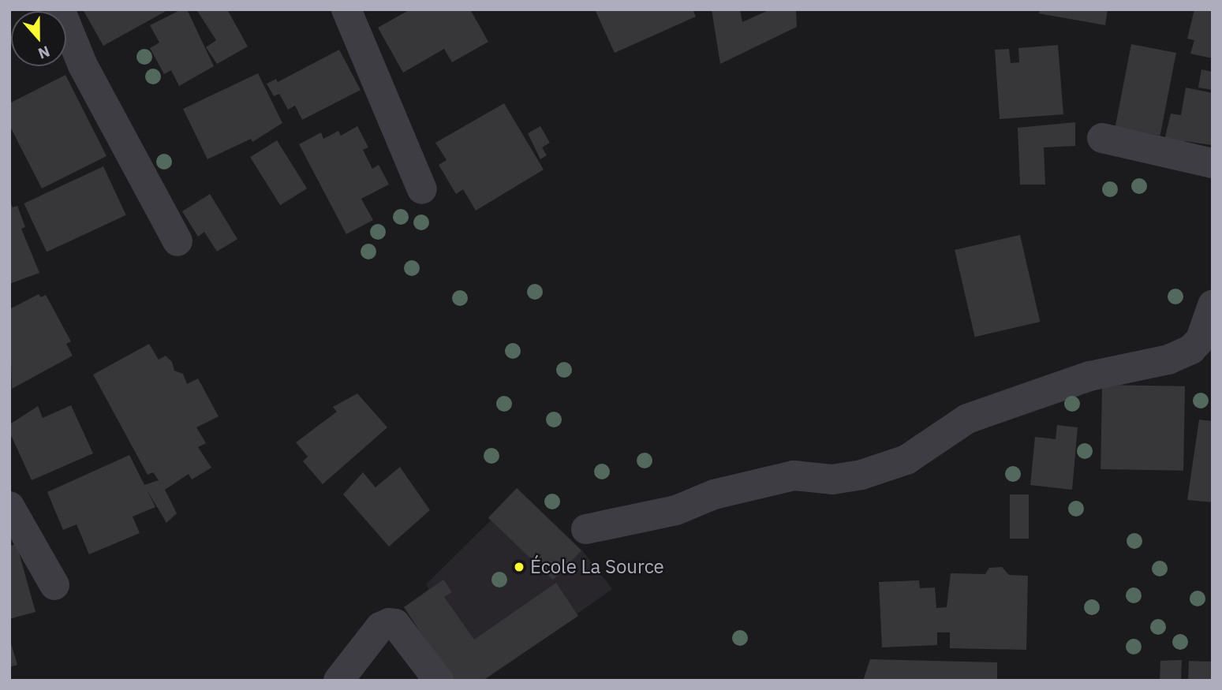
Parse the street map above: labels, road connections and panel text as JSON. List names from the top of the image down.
{
  "places": ["École La Source"],
  "north": "bottom"
}
